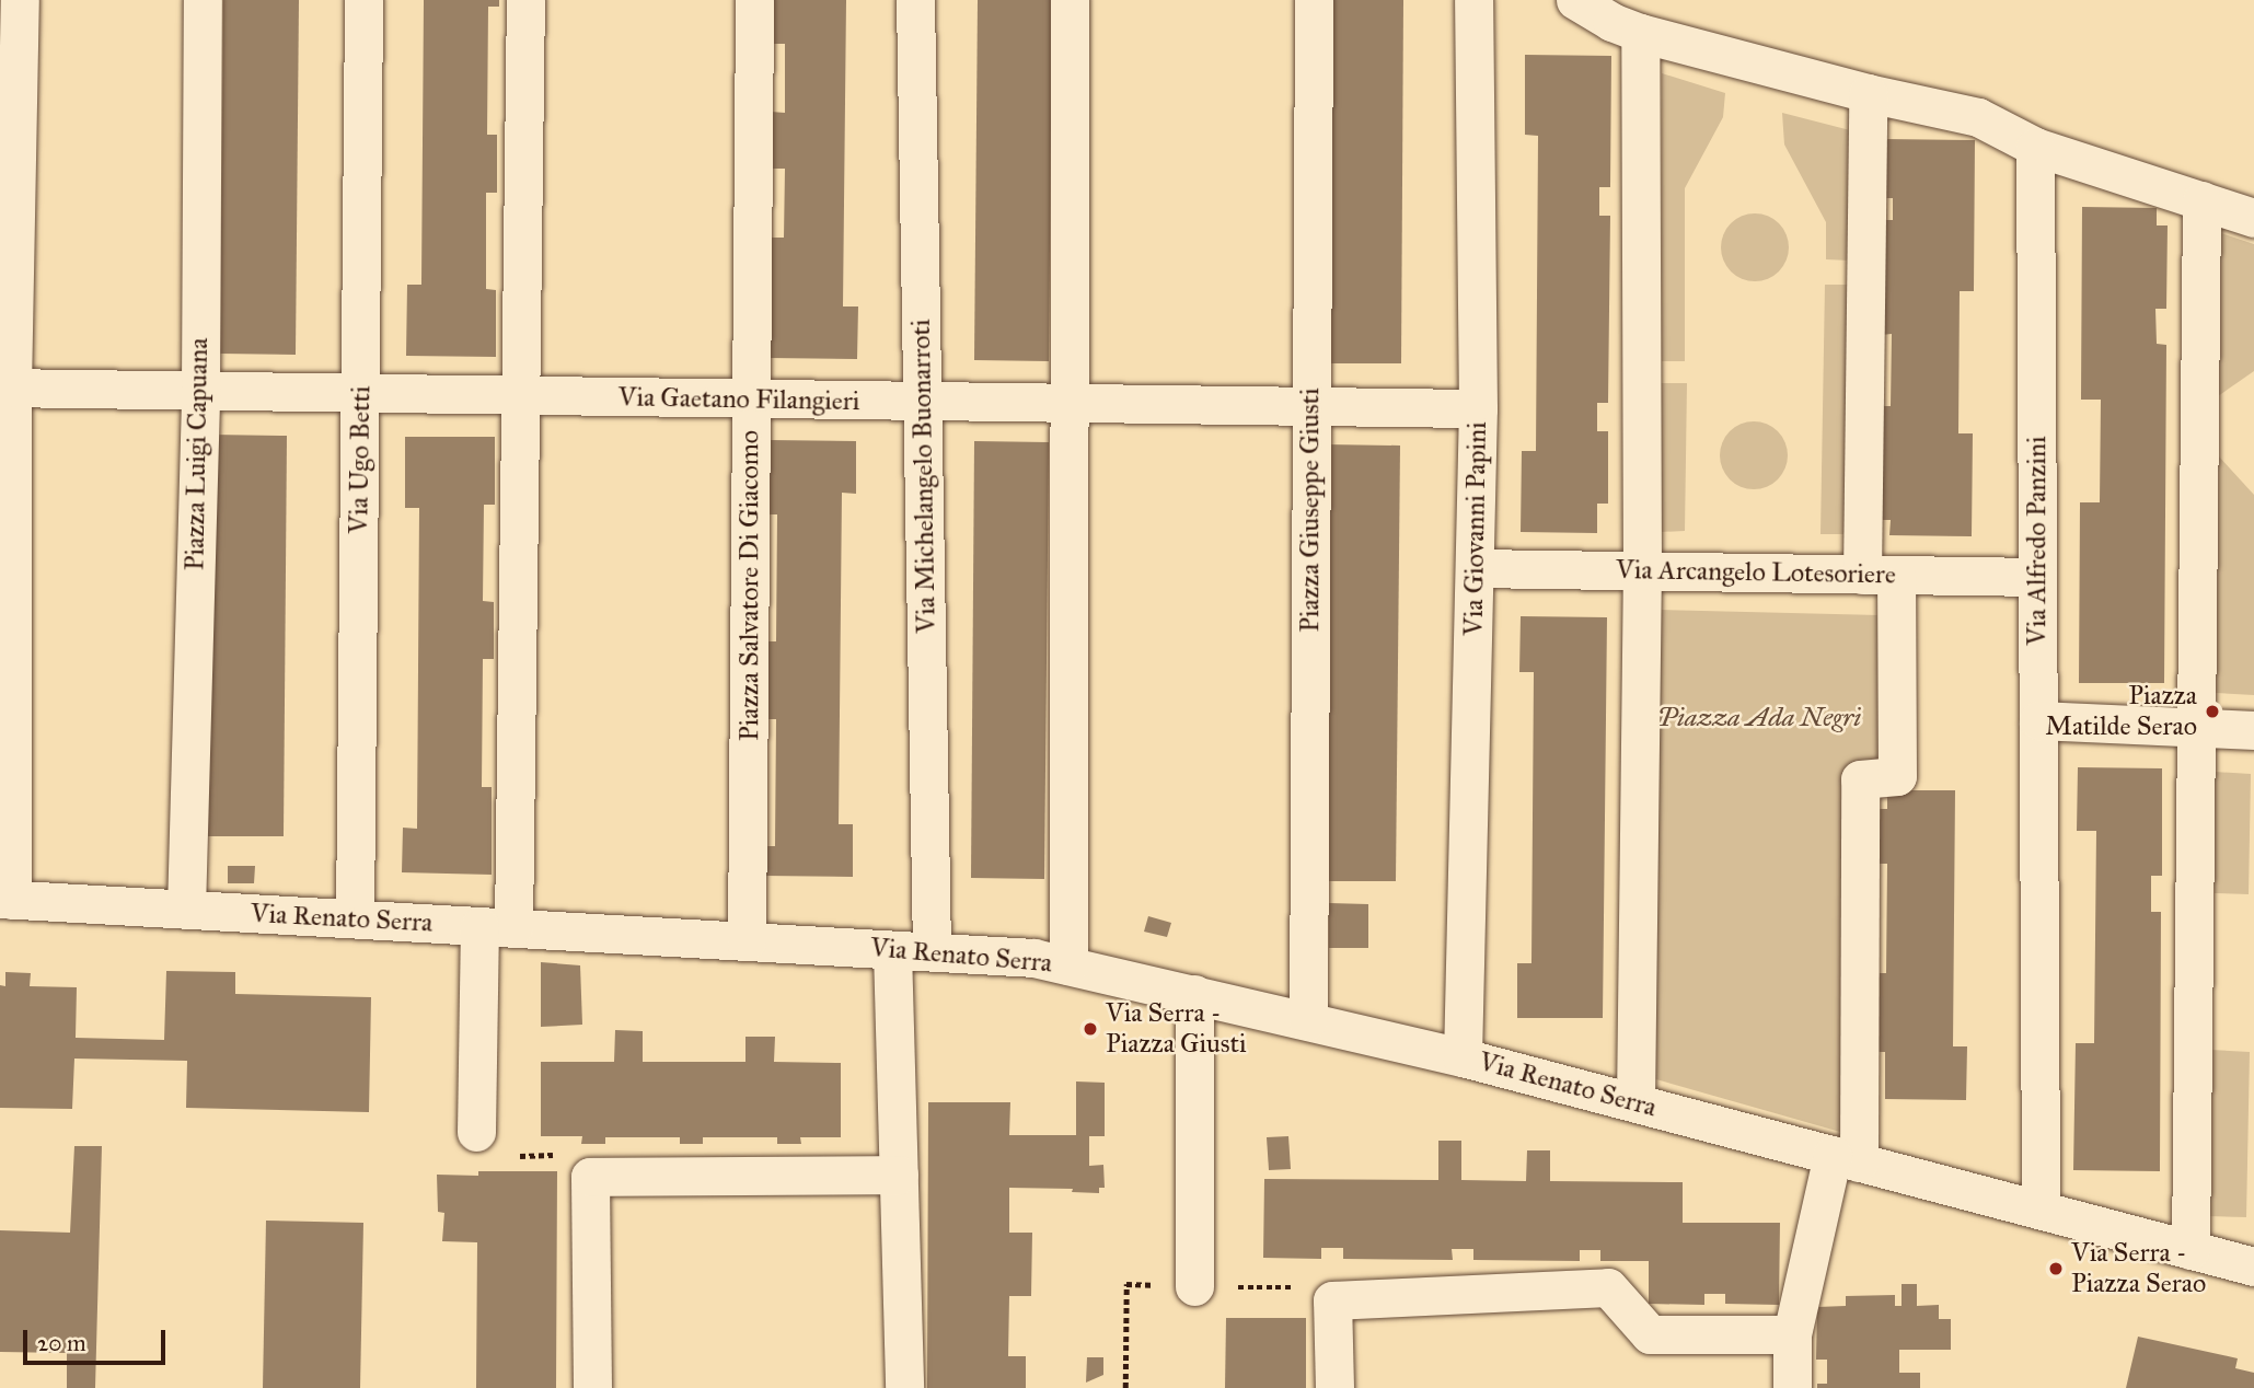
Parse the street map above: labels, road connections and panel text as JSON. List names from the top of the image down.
{
  "streets": {
    "street": [
      "Via Gaetano Filangieri",
      "Piazza Luigi Capuana",
      "Via Ugo Betti",
      "Via Michelangelo Buonarroti",
      "Piazza Giuseppe Giusti",
      "Via Giovanni Papini",
      "Via Alfredo Panzini",
      "Via Arcangelo Lotesoriere",
      "Piazza Salvatore Di Giacomo",
      "Via Renato Serra"
    ]
  },
  "crossings": [
    ["Via Gaetano Filangieri", "Piazza Luigi Capuana"],
    ["Via Gaetano Filangieri", "Via Ugo Betti"],
    ["Via Gaetano Filangieri", "Via Michelangelo Buonarroti"],
    ["Via Gaetano Filangieri", "Piazza Giuseppe Giusti"],
    ["Via Gaetano Filangieri", "Via Giovanni Papini"],
    ["Via Gaetano Filangieri", "Piazza Salvatore Di Giacomo"],
    ["Piazza Luigi Capuana", "Via Renato Serra"],
    ["Via Ugo Betti", "Via Renato Serra"],
    ["Via Michelangelo Buonarroti", "Via Renato Serra"],
    ["Piazza Giuseppe Giusti", "Via Renato Serra"],
    ["Via Giovanni Papini", "Via Arcangelo Lotesoriere"],
    ["Via Giovanni Papini", "Via Renato Serra"],
    ["Via Alfredo Panzini", "Via Arcangelo Lotesoriere"],
    ["Via Alfredo Panzini", "Via Renato Serra"],
    ["Piazza Salvatore Di Giacomo", "Via Renato Serra"]
  ],
  "parks": ["Piazza Ada Negri"],
  "places": ["Piazza Matilde Serao", "Via Serra - Piazza Giusti", "Via Serra - Piazza Serao"],
  "scale_bar": "20 m"
}
